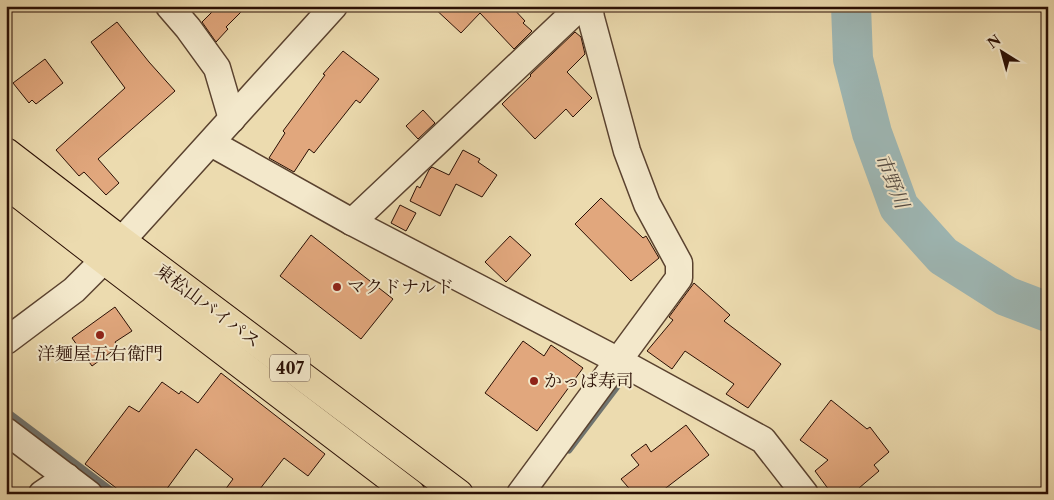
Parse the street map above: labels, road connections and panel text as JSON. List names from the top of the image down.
{
  "streets": {
    "highway": ["東松山バイパス", "407"]
  },
  "water": ["市野川"],
  "places": ["マクドナルド", "洋麺屋五右衛門", "かっぱ寿司"],
  "north": "top left"
}
